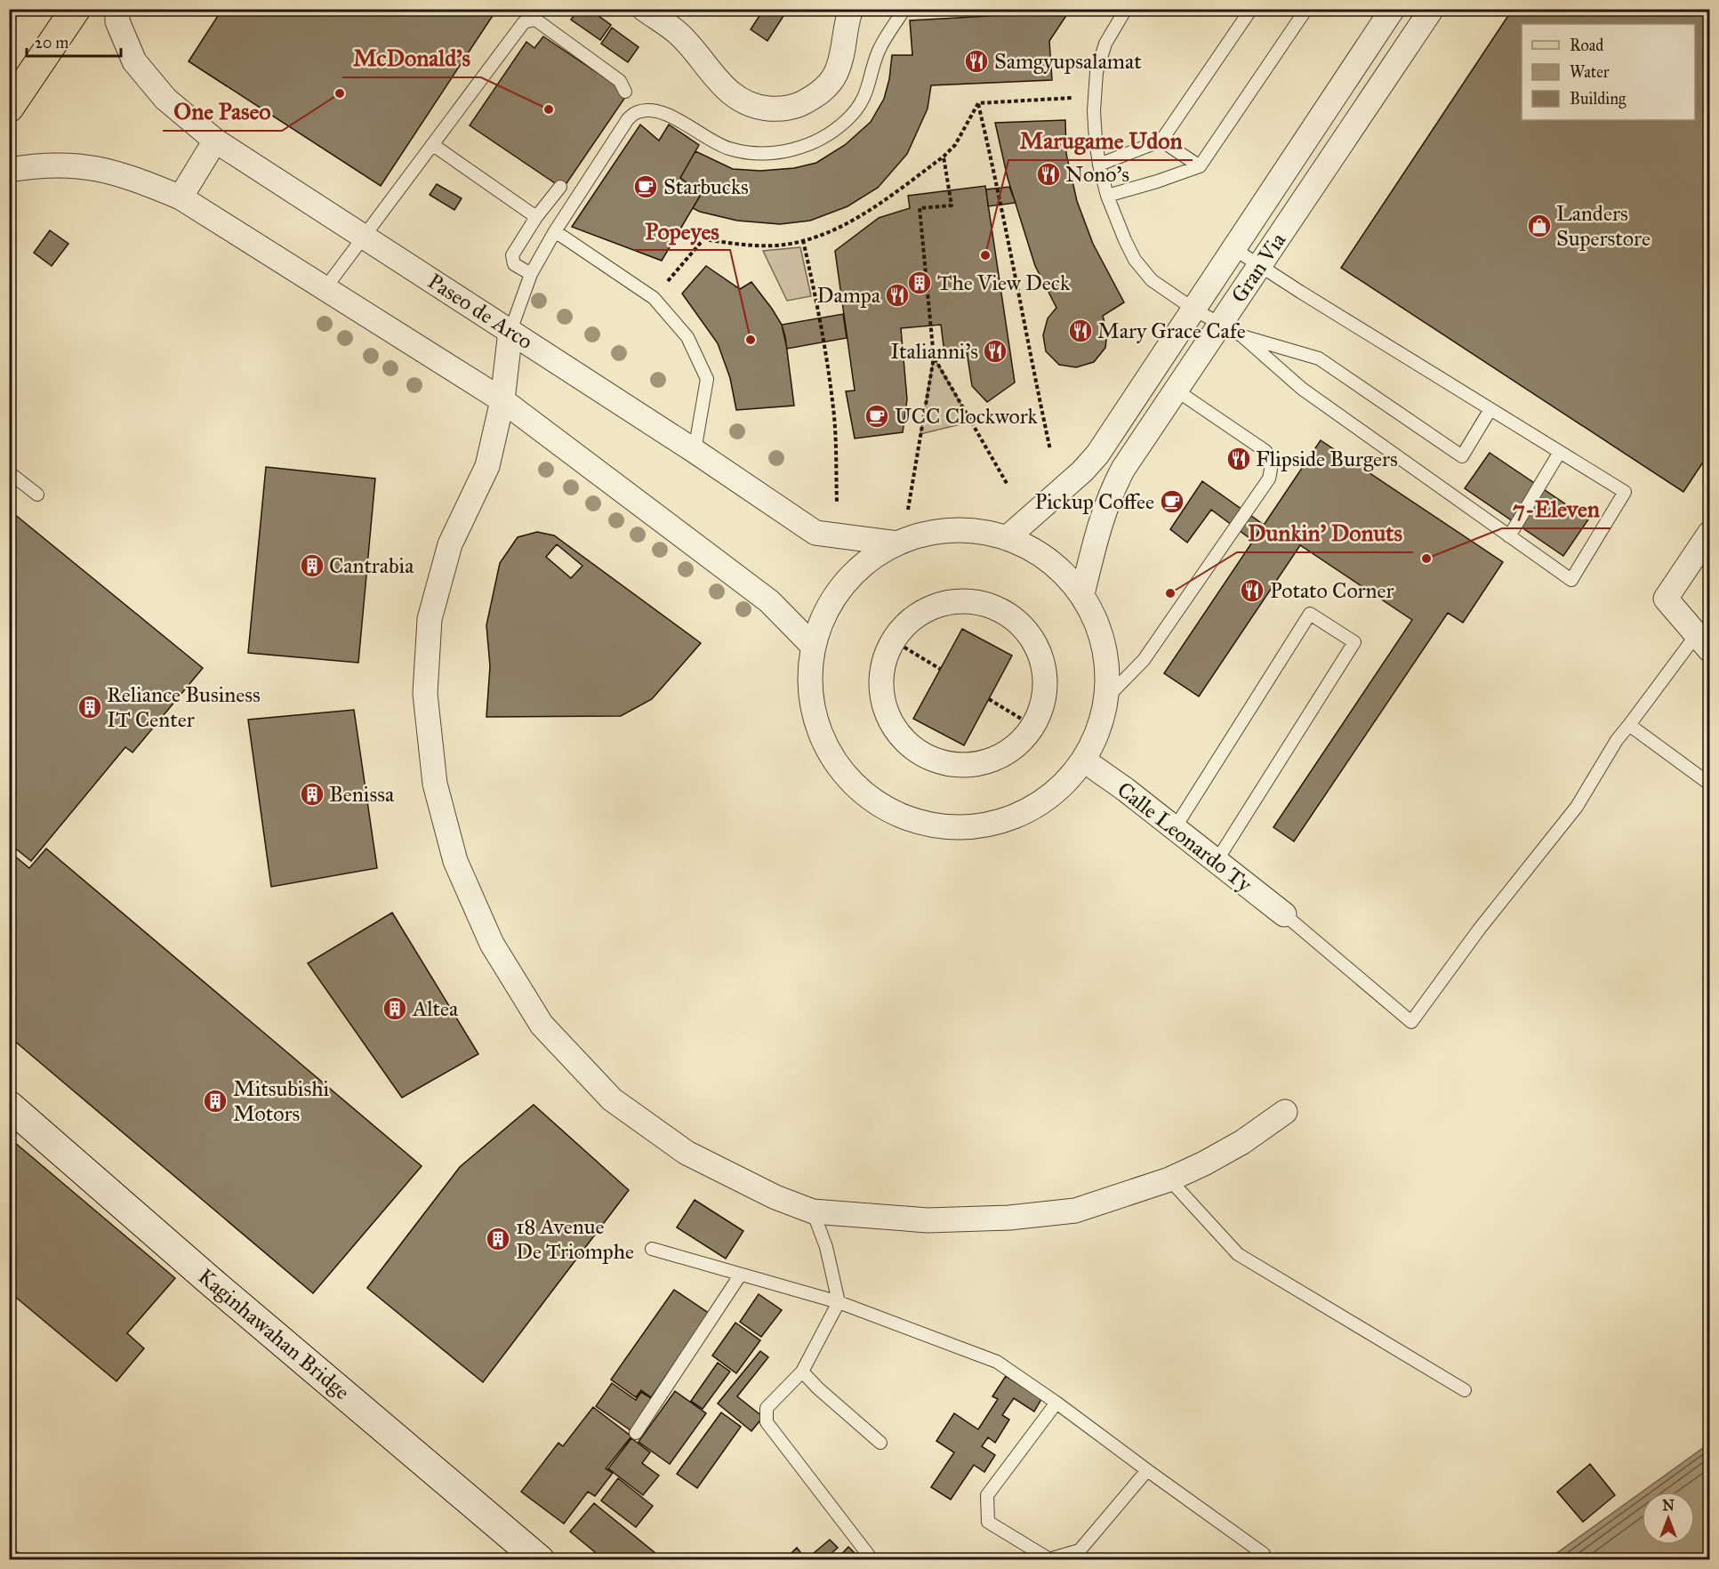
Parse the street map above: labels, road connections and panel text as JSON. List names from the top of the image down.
{
  "streets": {
    "main road": ["Kaginhawahan Bridge"],
    "street": ["Gran Via", "Paseo de Arco", "Calle Leonardo Ty"]
  },
  "places": {
    "restaurant": [
      "Samgyupsalamat",
      "Nono's",
      "Dampa",
      "Mary Grace Cafe",
      "Italianni's",
      "Flipside Burgers",
      "Potato Corner"
    ],
    "other": [
      "One Paseo",
      "McDonald's",
      "Marugame Udon",
      "Popeyes",
      "7-Eleven",
      "Dunkin' Donuts"
    ],
    "cafe": ["Starbucks", "UCC Clockwork", "Pickup Coffee"],
    "shop": ["Landers Superstore"],
    "building": [
      "The View Deck",
      "Cantrabia",
      "Reliance Business IT Center",
      "Benissa",
      "Altea",
      "Mitsubishi Motors",
      "18 Avenue De Triomphe"
    ]
  },
  "legend": ["Road", "Water", "Building"],
  "scale_bar": "20 m",
  "north": "top"
}
